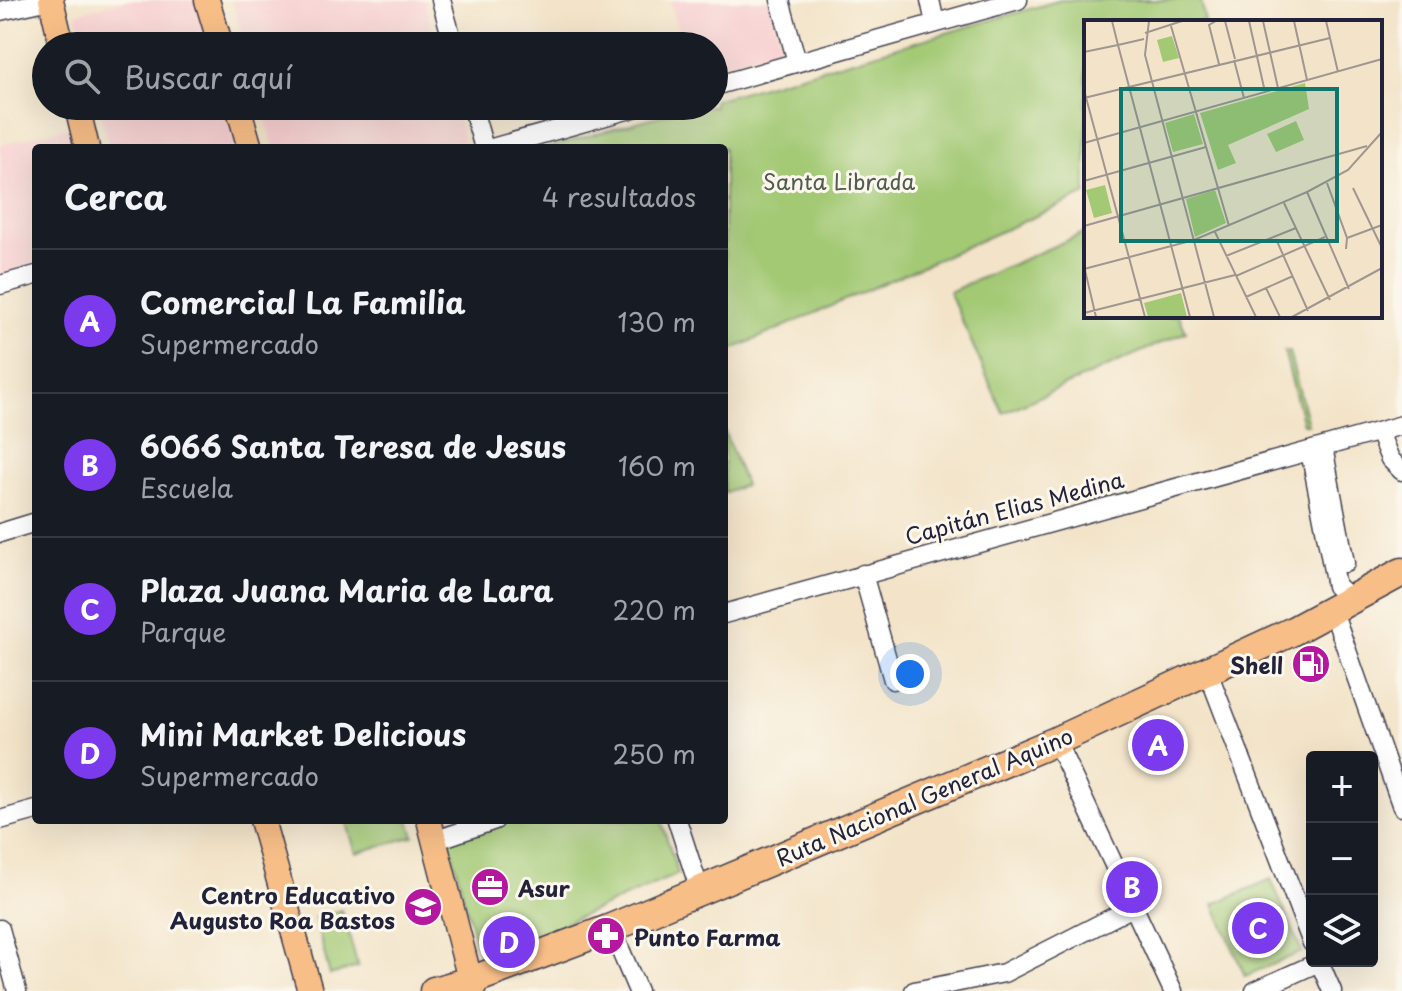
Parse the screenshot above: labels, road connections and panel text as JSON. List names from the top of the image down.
{
  "streets": {
    "highway": ["Ruta Nacional General Aquino"],
    "street": ["Capitán Elias Medina"]
  },
  "parks": ["Santa Librada"],
  "places": {
    "fuel station": ["Shell"],
    "office": ["Asur"],
    "school or university": ["Centro Educativo Augusto Roa Bastos"],
    "pharmacy": ["Punto Farma"]
  },
  "page": {
    "search": "Buscar aquí",
    "heading": ["Cerca", "4 resultados"],
    "list": [
      {
        "mark": "A",
        "name": "Comercial La Familia",
        "note": "Supermercado",
        "value": "130 m"
      },
      {
        "mark": "B",
        "name": "6066 Santa Teresa de Jesus",
        "note": "Escuela",
        "value": "160 m"
      },
      {
        "mark": "C",
        "name": "Plaza Juana Maria de Lara",
        "note": "Parque",
        "value": "220 m"
      },
      {
        "mark": "D",
        "name": "Mini Market Delicious",
        "note": "Supermercado",
        "value": "250 m"
      }
    ],
    "pins": [
      "A",
      "B",
      "C",
      "D"
    ],
    "map_buttons": ["+", "−"]
  }
}
